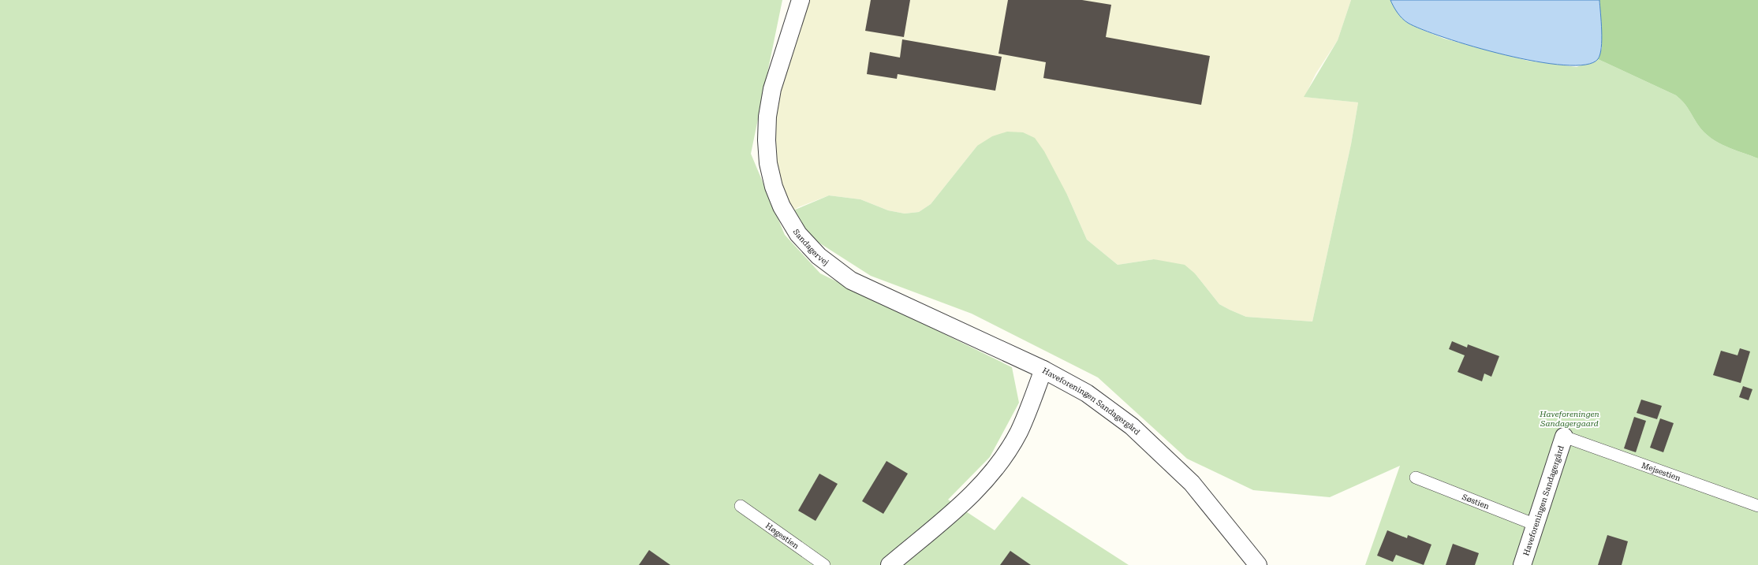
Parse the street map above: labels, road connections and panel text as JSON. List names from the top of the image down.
{
  "streets": {
    "street": ["Sandagervej", "Haveforeningen Sandagergård"],
    "lane": ["Mejsestien", "Søstien", "Høgestien"]
  },
  "crossings": [
    ["Sandagervej", "Haveforeningen Sandagergård"],
    ["Haveforeningen Sandagergård", "Mejsestien"],
    ["Haveforeningen Sandagergård", "Søstien"]
  ],
  "parks": ["Haveforeningen Sandagergaard"]
}
